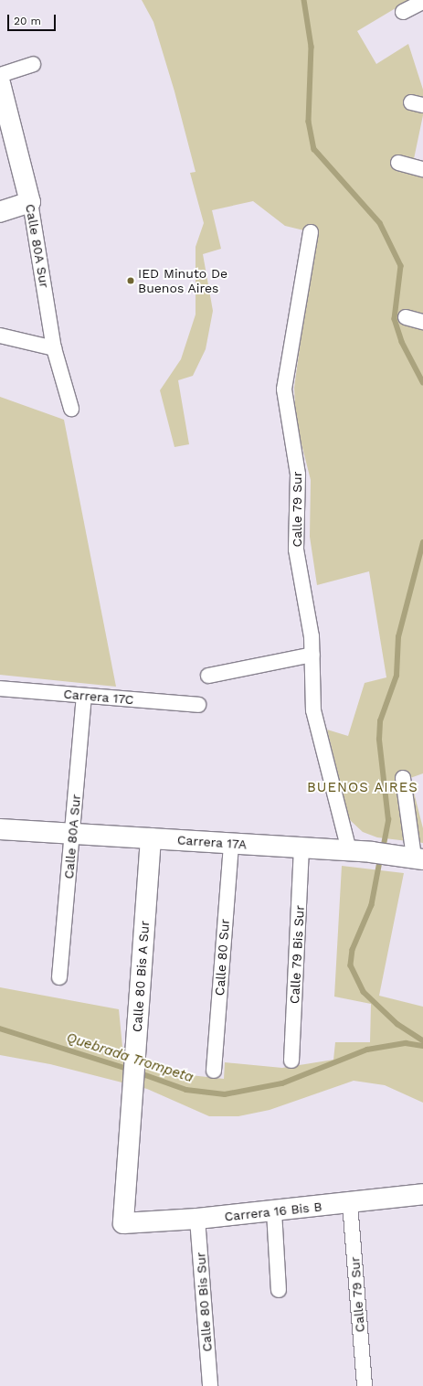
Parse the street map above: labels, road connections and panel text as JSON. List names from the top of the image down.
{
  "streets": {
    "street": [
      "Calle 80A Sur",
      "Calle 79 Sur",
      "Carrera 17C",
      "Carrera 17A",
      "Calle 79 Bis Sur",
      "Calle 80 Sur",
      "Calle 80 Bis A Sur",
      "Carrera 16 Bis B",
      "Calle 80 Bis Sur"
    ]
  },
  "crossings": [
    ["Calle 80A Sur", "Carrera 17C"],
    ["Calle 80A Sur", "Carrera 17A"],
    ["Calle 79 Sur", "Carrera 17A"],
    ["Calle 79 Sur", "Carrera 16 Bis B"],
    ["Carrera 17A", "Calle 79 Bis Sur"],
    ["Carrera 17A", "Calle 80 Sur"],
    ["Carrera 17A", "Calle 80 Bis A Sur"],
    ["Calle 80 Bis A Sur", "Carrera 16 Bis B"],
    ["Carrera 16 Bis B", "Calle 80 Bis Sur"]
  ],
  "districts": ["BUENOS AIRES"],
  "water": ["Quebrada Trompeta"],
  "places": ["IED Minuto De Buenos Aires"],
  "scale_bar": "20 m"
}
